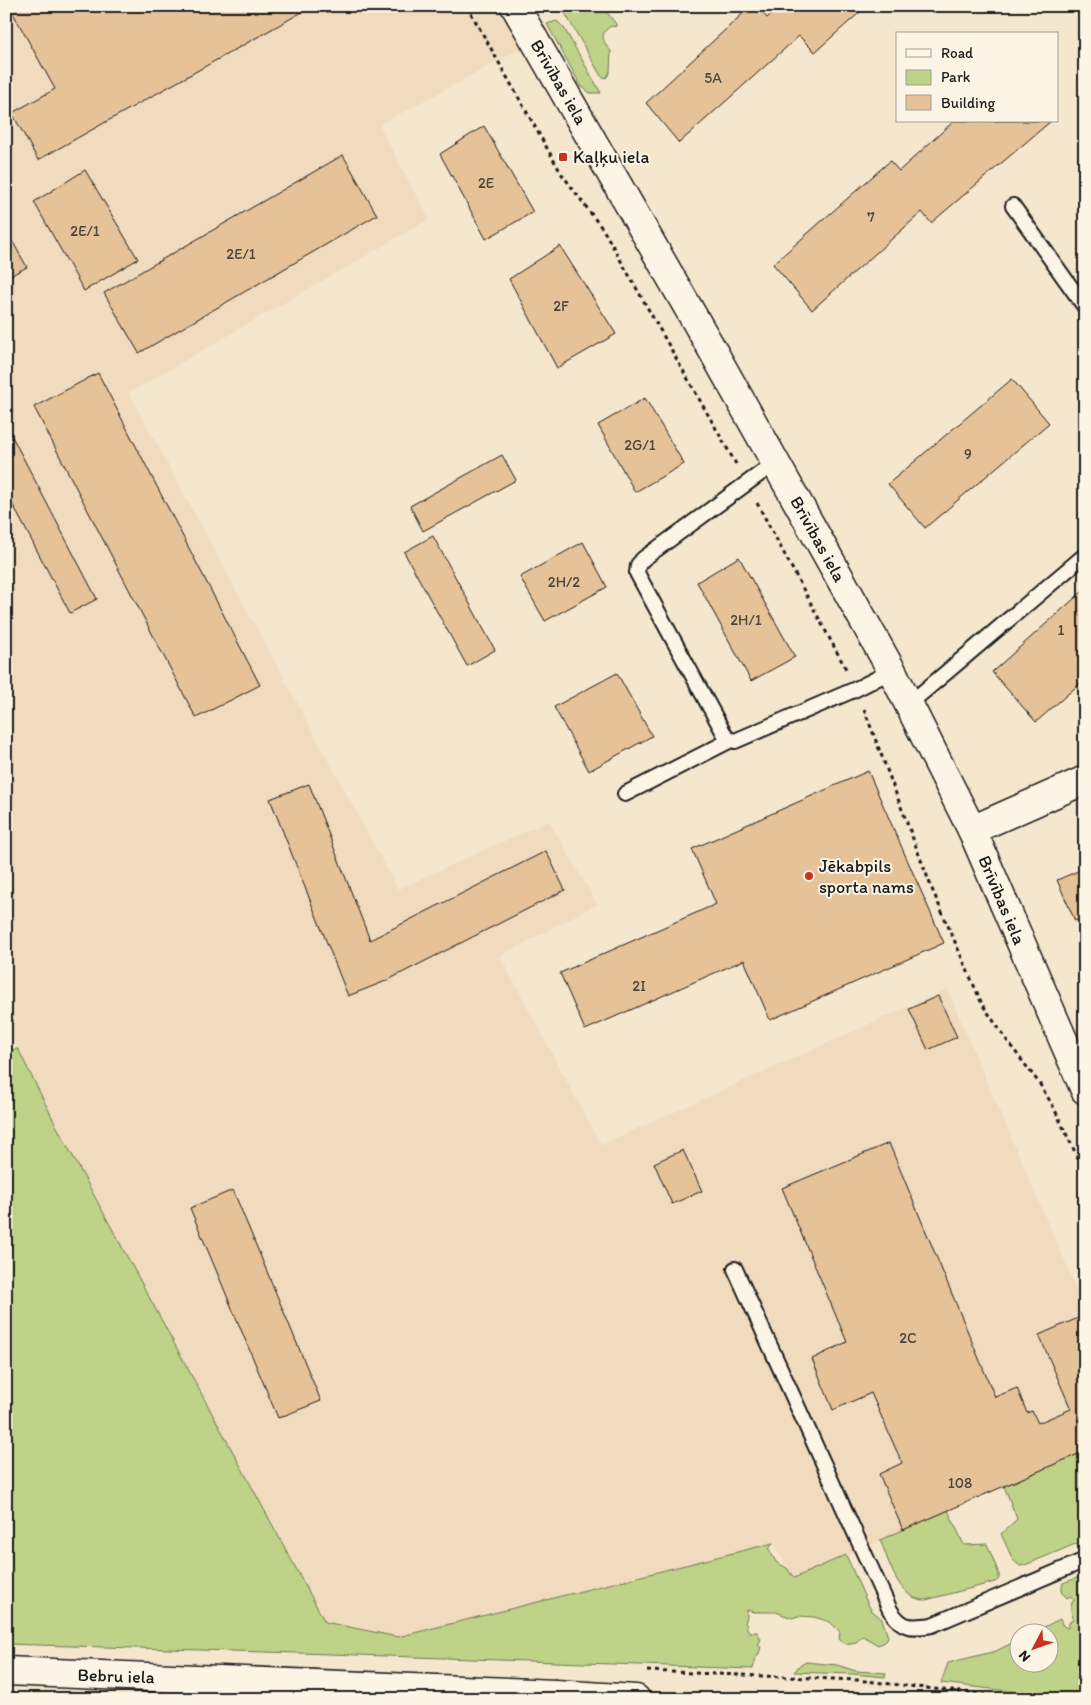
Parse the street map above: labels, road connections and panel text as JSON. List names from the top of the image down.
{
  "streets": {
    "main road": ["Brīvības iela", "Bebru iela"]
  },
  "places": {
    "transit": ["Kaļķu iela"],
    "other": ["Jēkabpils sporta nams"]
  },
  "house_numbers": [
    "5A",
    "2E",
    "7",
    "2E/1",
    "2E/1",
    "2F",
    "2G/1",
    "9",
    "2H/2",
    "2H/1",
    "1",
    "2I",
    "2C",
    "108"
  ],
  "legend": ["Road", "Park", "Building"],
  "north": "bottom left"
}
